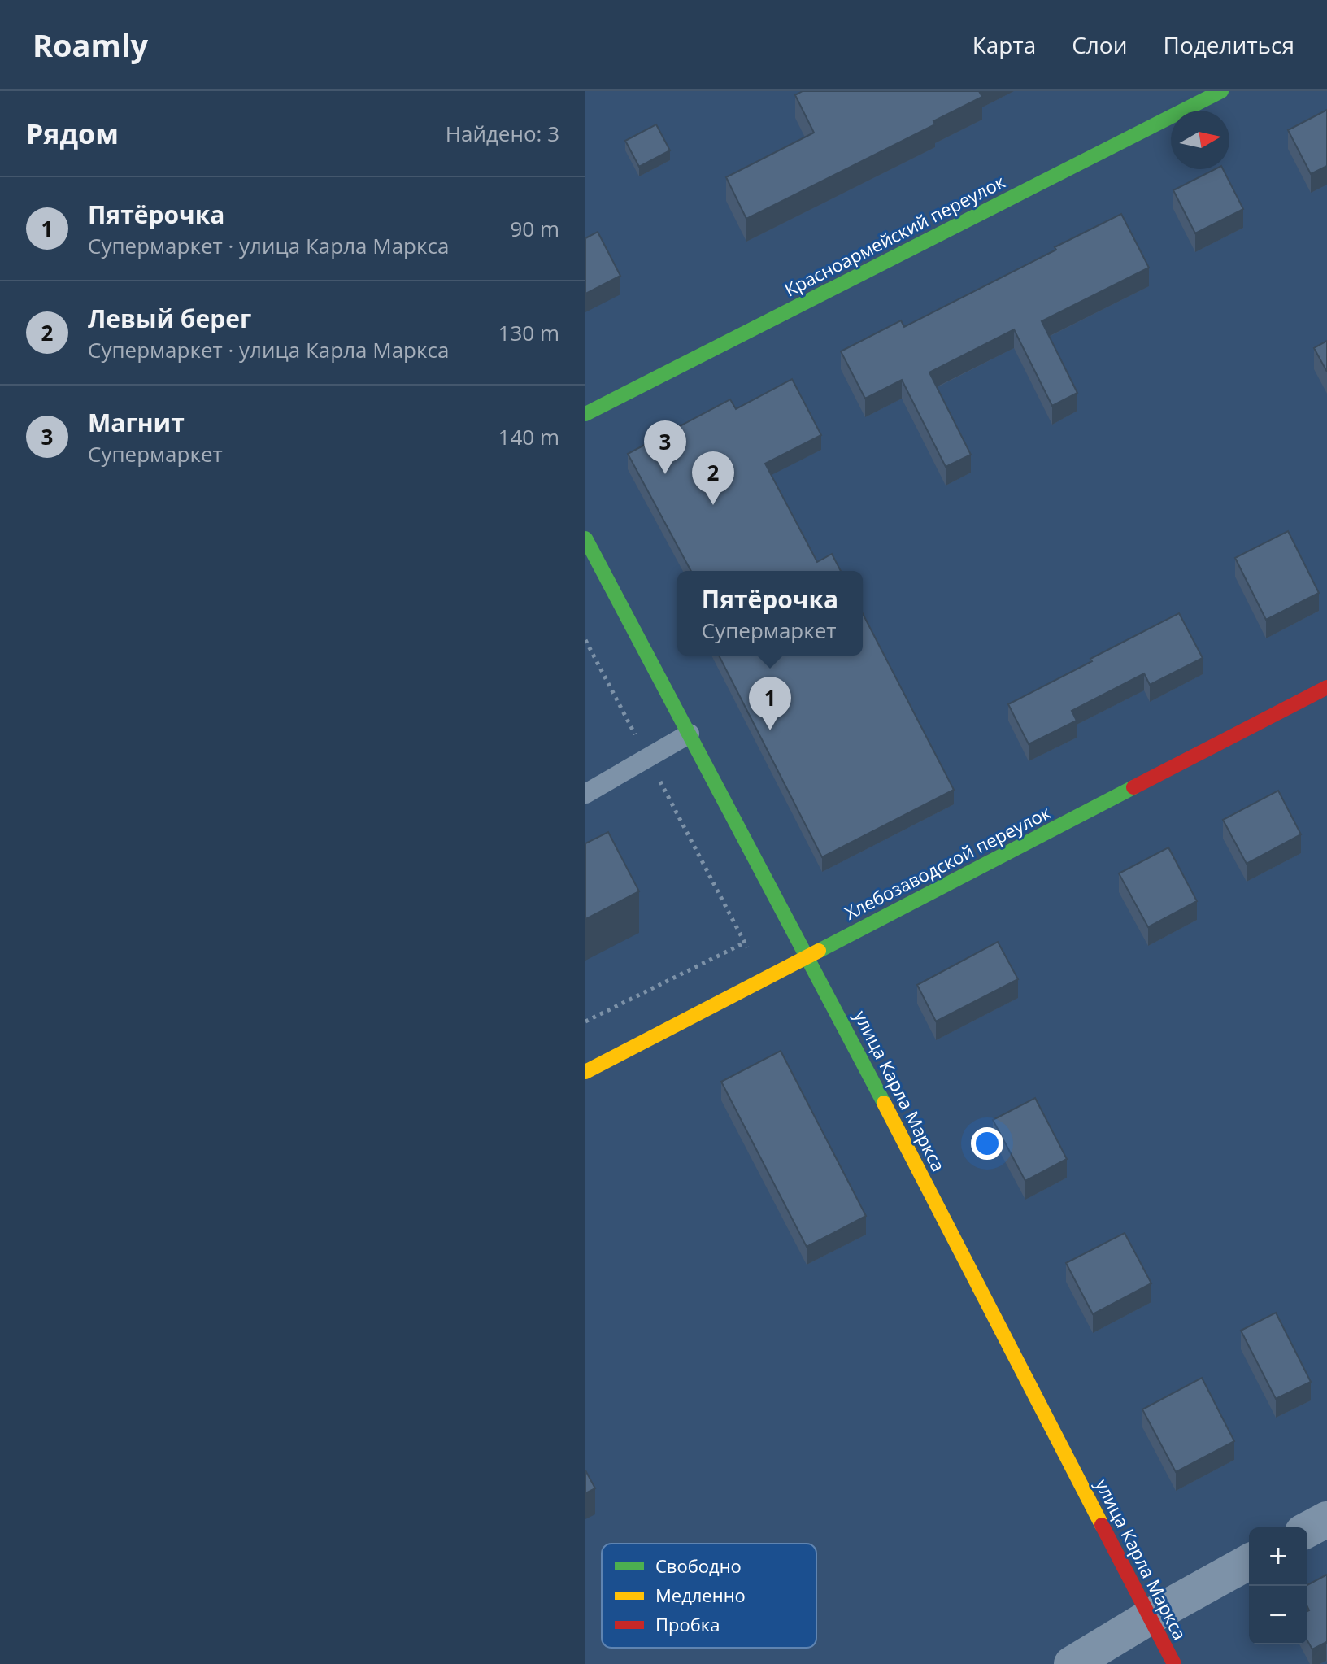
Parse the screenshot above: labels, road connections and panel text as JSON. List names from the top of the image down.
{
  "streets": {
    "street": ["Красноармейский переулок", "Хлебозаводской переулок", "улица Карла Маркса"]
  },
  "crossings": [
    ["Хлебозаводской переулок", "улица Карла Маркса"]
  ],
  "legend": ["Свободно", "Медленно", "Пробка"],
  "north": "right",
  "page": {
    "header": "Roamly",
    "nav": ["Карта", "Слои", "Поделиться"],
    "heading": ["Рядом", "Найдено: 3"],
    "list": [
      {
        "mark": "1",
        "name": "Пятёрочка",
        "note": "Супермаркет · улица Карла Маркса",
        "value": "90 m"
      },
      {
        "mark": "2",
        "name": "Левый берег",
        "note": "Супермаркет · улица Карла Маркса",
        "value": "130 m"
      },
      {
        "mark": "3",
        "name": "Магнит",
        "note": "Супермаркет",
        "value": "140 m"
      }
    ],
    "pins": ["3", "2", "1"],
    "popup": ["Пятёрочка", "Супермаркет"],
    "map_buttons": ["+", "−"]
  }
}
